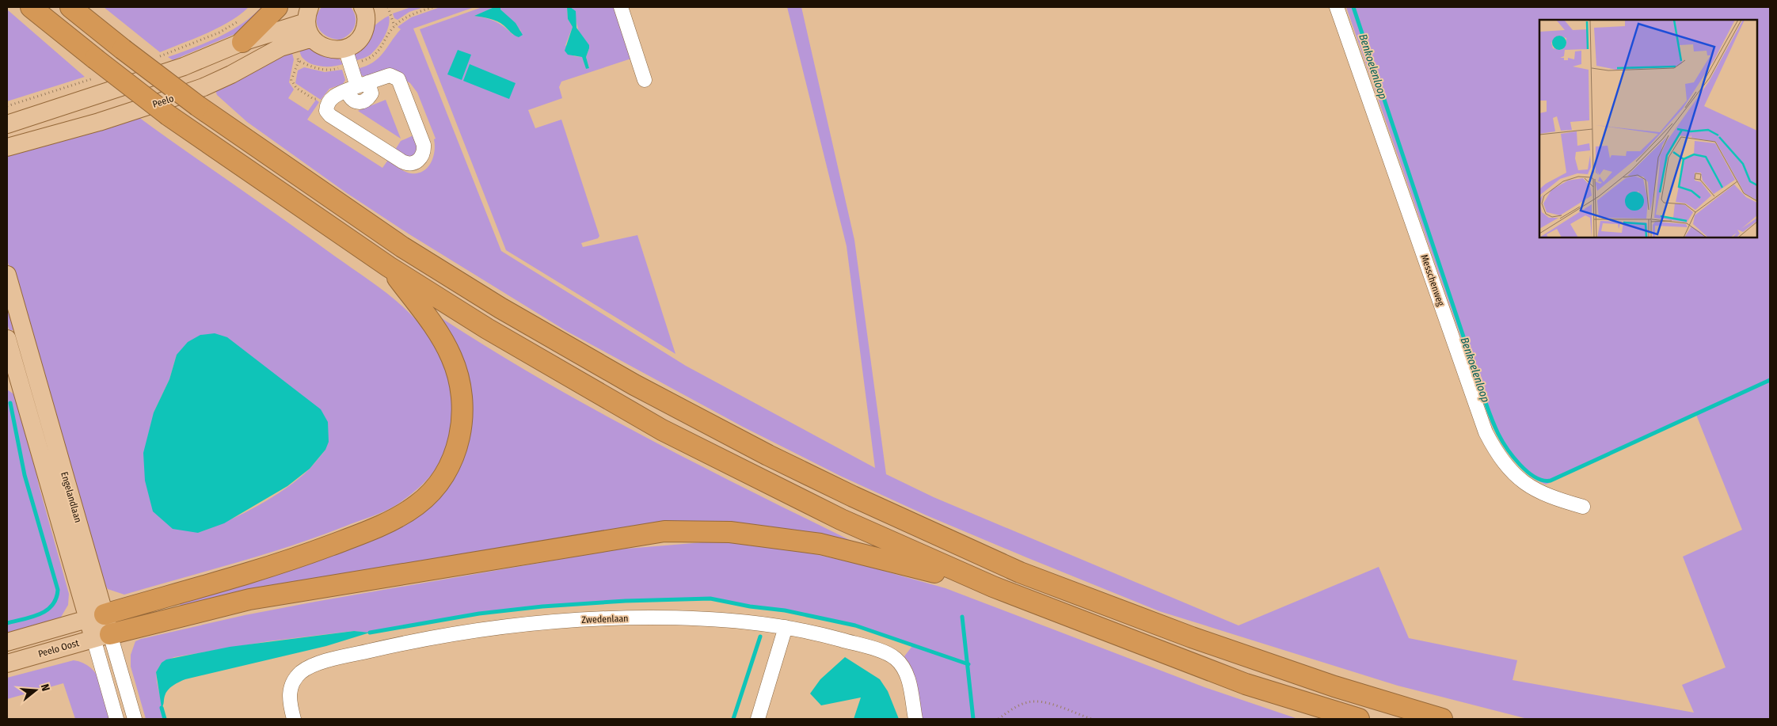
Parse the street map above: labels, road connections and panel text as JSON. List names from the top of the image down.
{
  "streets": {
    "main road": ["Peelo", "Engelandlaan", "Peelo Oost"],
    "street": ["Messchenweg", "Zwedenlaan"]
  },
  "crossings": [
    ["Engelandlaan", "Peelo Oost"]
  ],
  "water": ["Benkoelenloop"],
  "north": "right"
}
